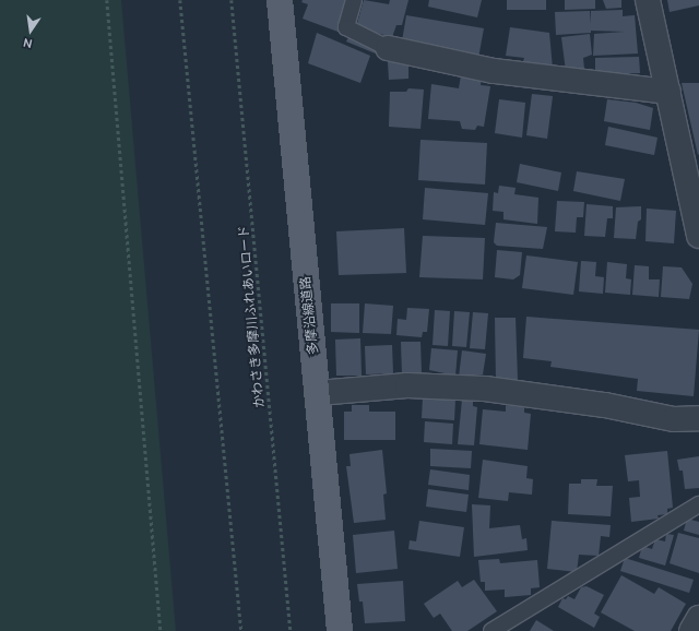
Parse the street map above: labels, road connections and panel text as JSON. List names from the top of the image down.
{
  "streets": {
    "main road": ["多摩沿線道路"],
    "path": ["かわさき多摩川ふれあいロード"]
  },
  "north": "bottom"
}
